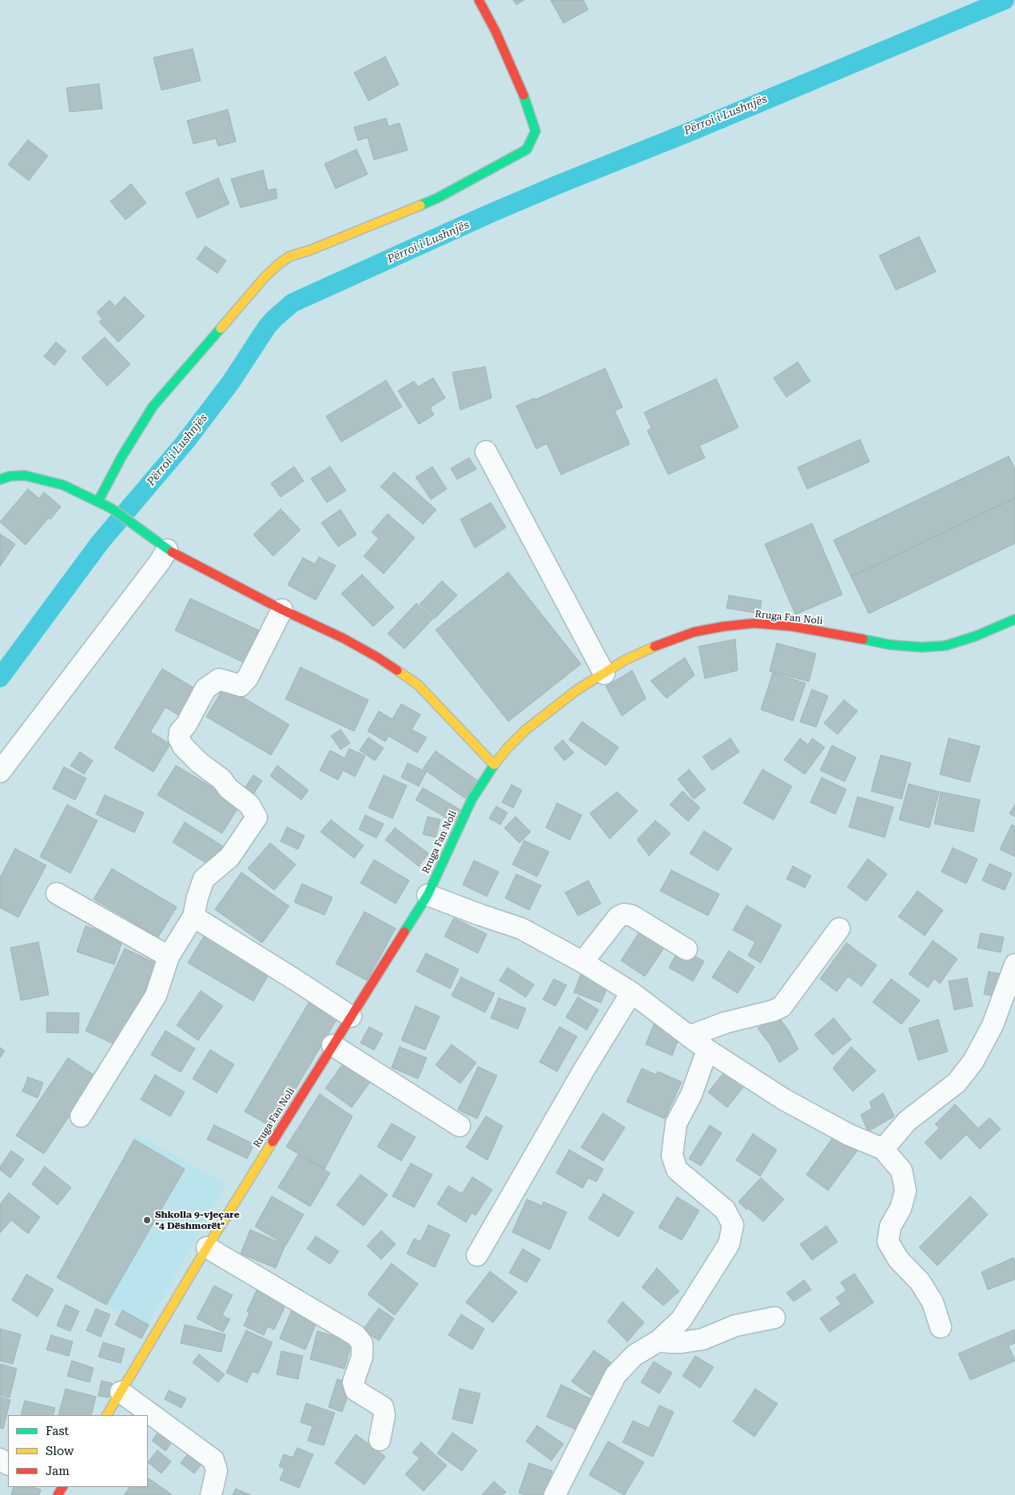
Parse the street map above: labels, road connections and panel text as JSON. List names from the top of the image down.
{
  "streets": {
    "main road": ["Rruga Fan Noli"]
  },
  "water": ["Përroi i Lushnjës"],
  "places": ["Shkolla 9-vjeçare \"4 Dëshmorët\""],
  "legend": ["Fast", "Slow", "Jam"]
}
